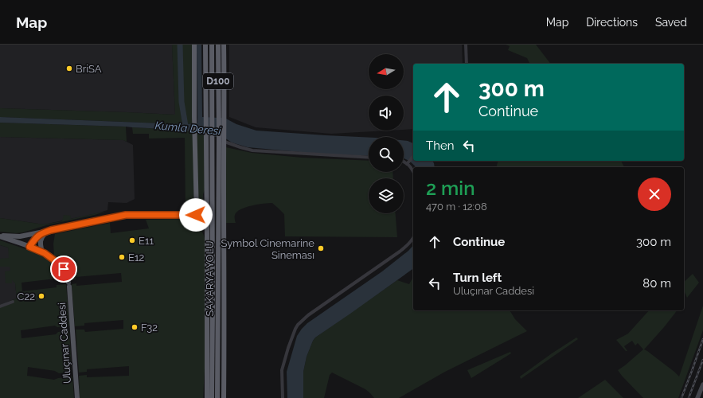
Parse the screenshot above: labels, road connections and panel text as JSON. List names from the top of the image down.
{
  "streets": {
    "highway": ["D100", "SAKARYA YOLU"],
    "main road": ["Uluçınar Caddesi"]
  },
  "water": ["Kumla Deresi"],
  "places": [
    "BriSA",
    "E11",
    "Symbol Cinemarine Sineması",
    "E12",
    "C22",
    "F32"
  ],
  "north": "left",
  "page": {
    "header": "Map",
    "nav": ["Map", "Directions", "Saved"],
    "turn": ["300 m", "Continue"],
    "then": "Then",
    "heading": ["2 min", "470 m · 12:08"],
    "list": [
      {
        "name": "Continue",
        "value": "300 m"
      },
      {
        "name": "Turn left",
        "note": "Uluçınar Caddesi",
        "value": "80 m"
      }
    ]
  }
}
